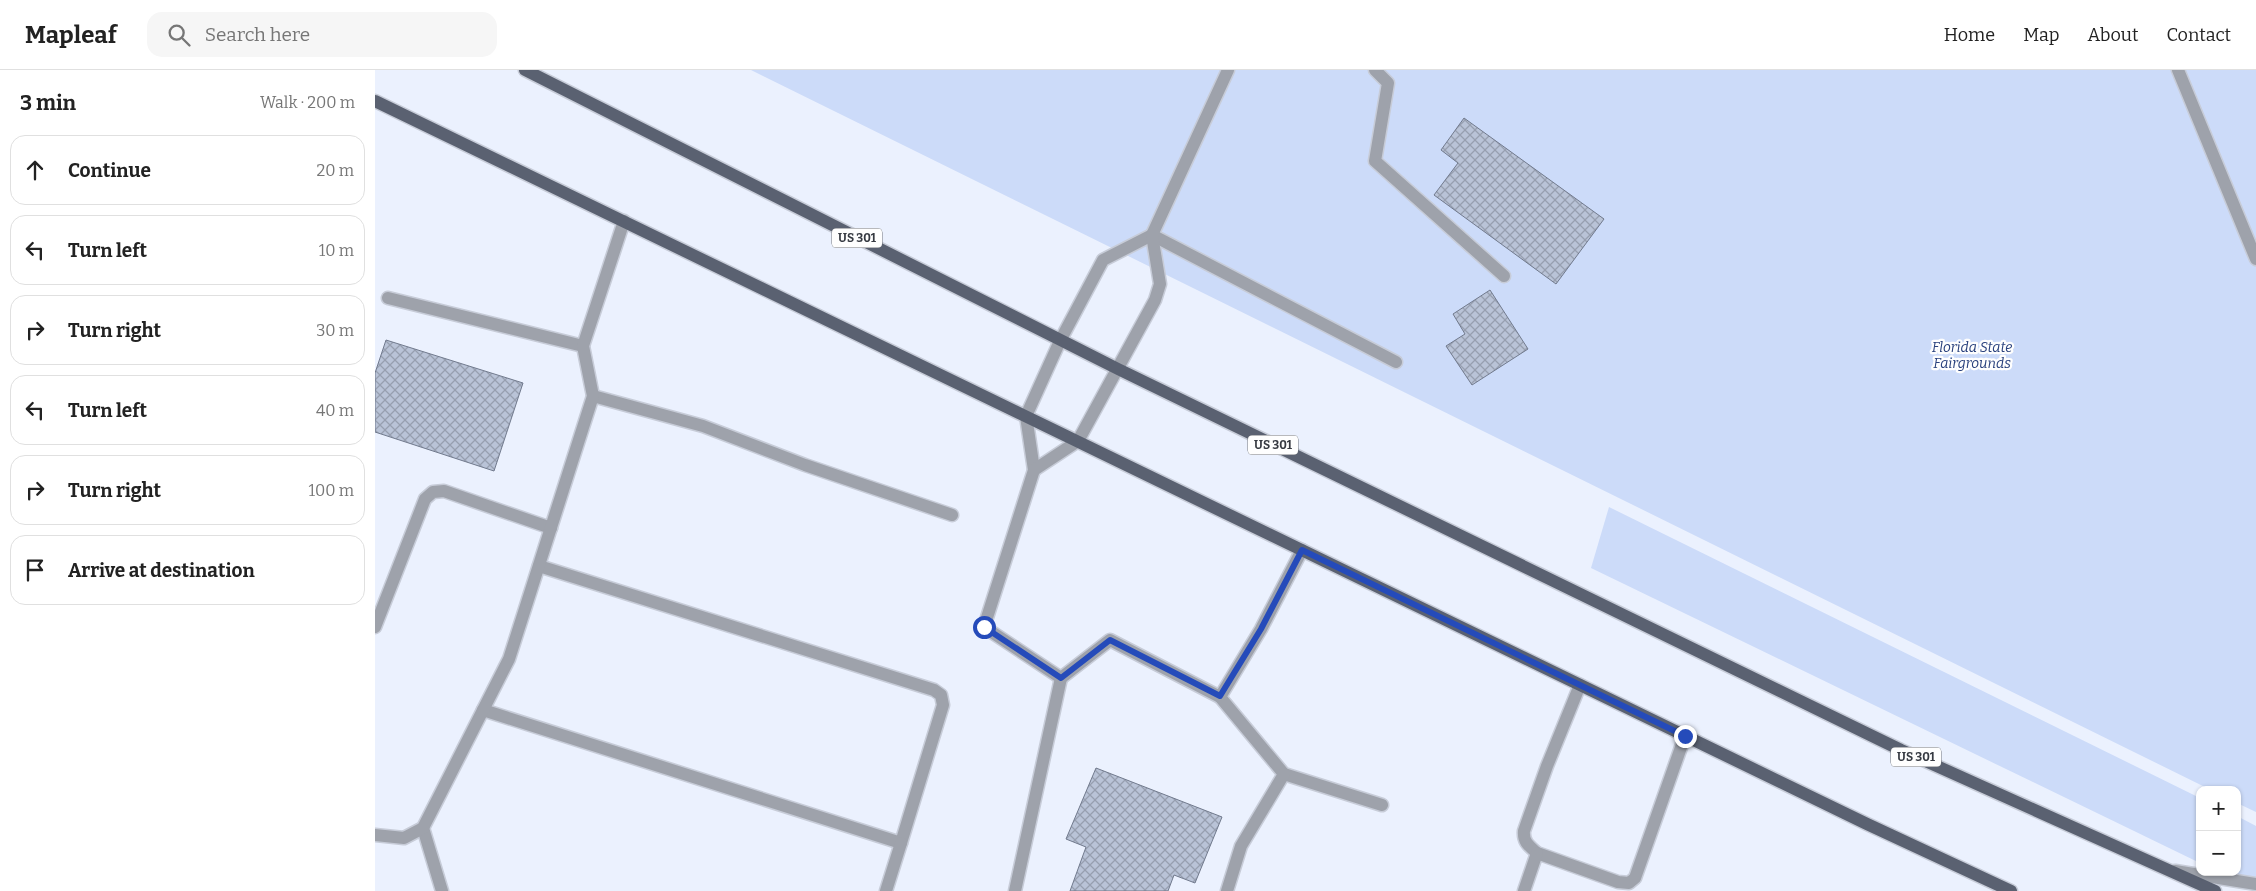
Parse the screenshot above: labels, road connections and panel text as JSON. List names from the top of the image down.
{
  "streets": {
    "main road": ["US 301"]
  },
  "parks": ["Florida State Fairgrounds"],
  "page": {
    "header": "Mapleaf",
    "search": "Search here",
    "nav": [
      "Home",
      "Map",
      "About",
      "Contact"
    ],
    "heading": ["3 min", "Walk · 200 m"],
    "list": [
      ["Continue", "20 m"],
      ["Turn left", "10 m"],
      ["Turn right", "30 m"],
      ["Turn left", "40 m"],
      ["Turn right", "100 m"],
      "Arrive at destination"
    ],
    "map_buttons": ["+", "−"]
  }
}
